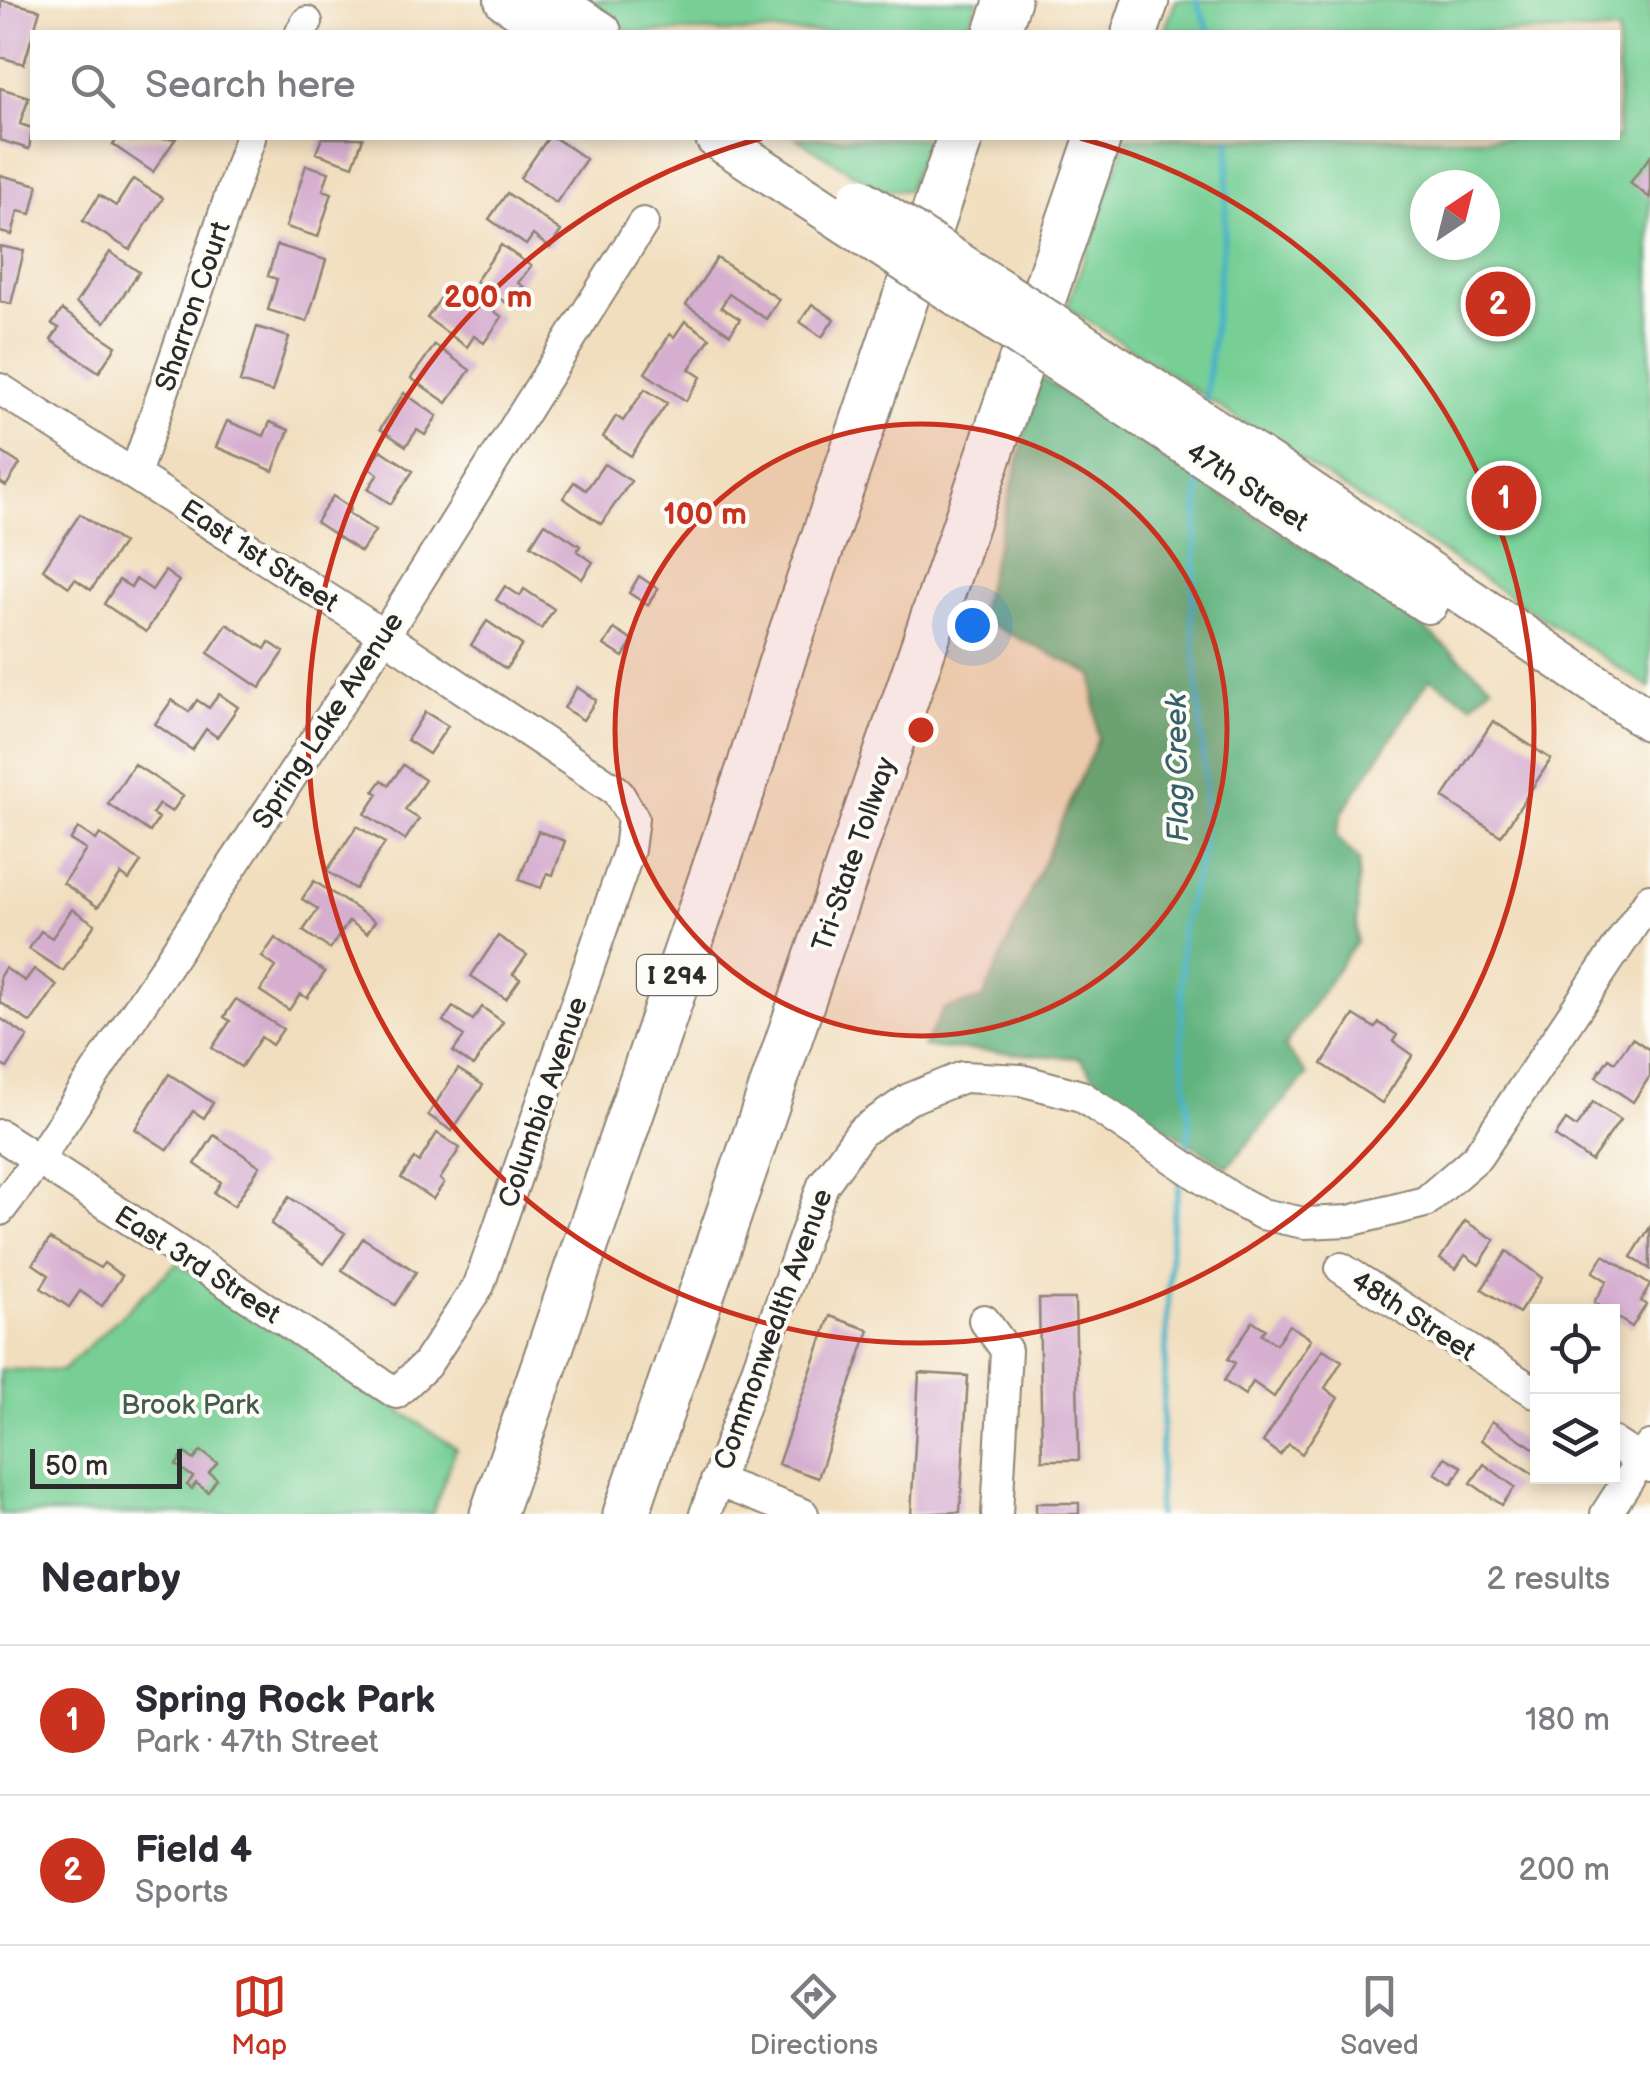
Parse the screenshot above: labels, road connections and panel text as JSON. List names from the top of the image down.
{
  "streets": {
    "highway": ["Tri-State Tollway", "I 294"],
    "main road": ["47th Street"],
    "street": [
      "Sharron Court",
      "East 1st Street",
      "Spring Lake Avenue",
      "Columbia Avenue",
      "East 3rd Street",
      "48th Street",
      "Commonwealth Avenue"
    ]
  },
  "crossings": [
    ["Sharron Court", "East 1st Street"],
    ["East 1st Street", "Spring Lake Avenue"],
    ["East 1st Street", "Columbia Avenue"],
    ["Spring Lake Avenue", "East 3rd Street"],
    ["Columbia Avenue", "East 3rd Street"]
  ],
  "water": ["Flag Creek"],
  "parks": ["Brook Park"],
  "scale_bar": "50 m",
  "north": "top right",
  "page": {
    "search": "Search here",
    "pins": ["2", "1"],
    "scale": "50 m",
    "heading": ["Nearby", "2 results"],
    "list": [
      {
        "mark": "1",
        "name": "Spring Rock Park",
        "note": "Park · 47th Street",
        "value": "180 m"
      },
      {
        "mark": "2",
        "name": "Field 4",
        "note": "Sports",
        "value": "200 m"
      }
    ],
    "nav": ["Map", "Directions", "Saved"]
  },
  "rings": ["200 m", "100 m"]
}
